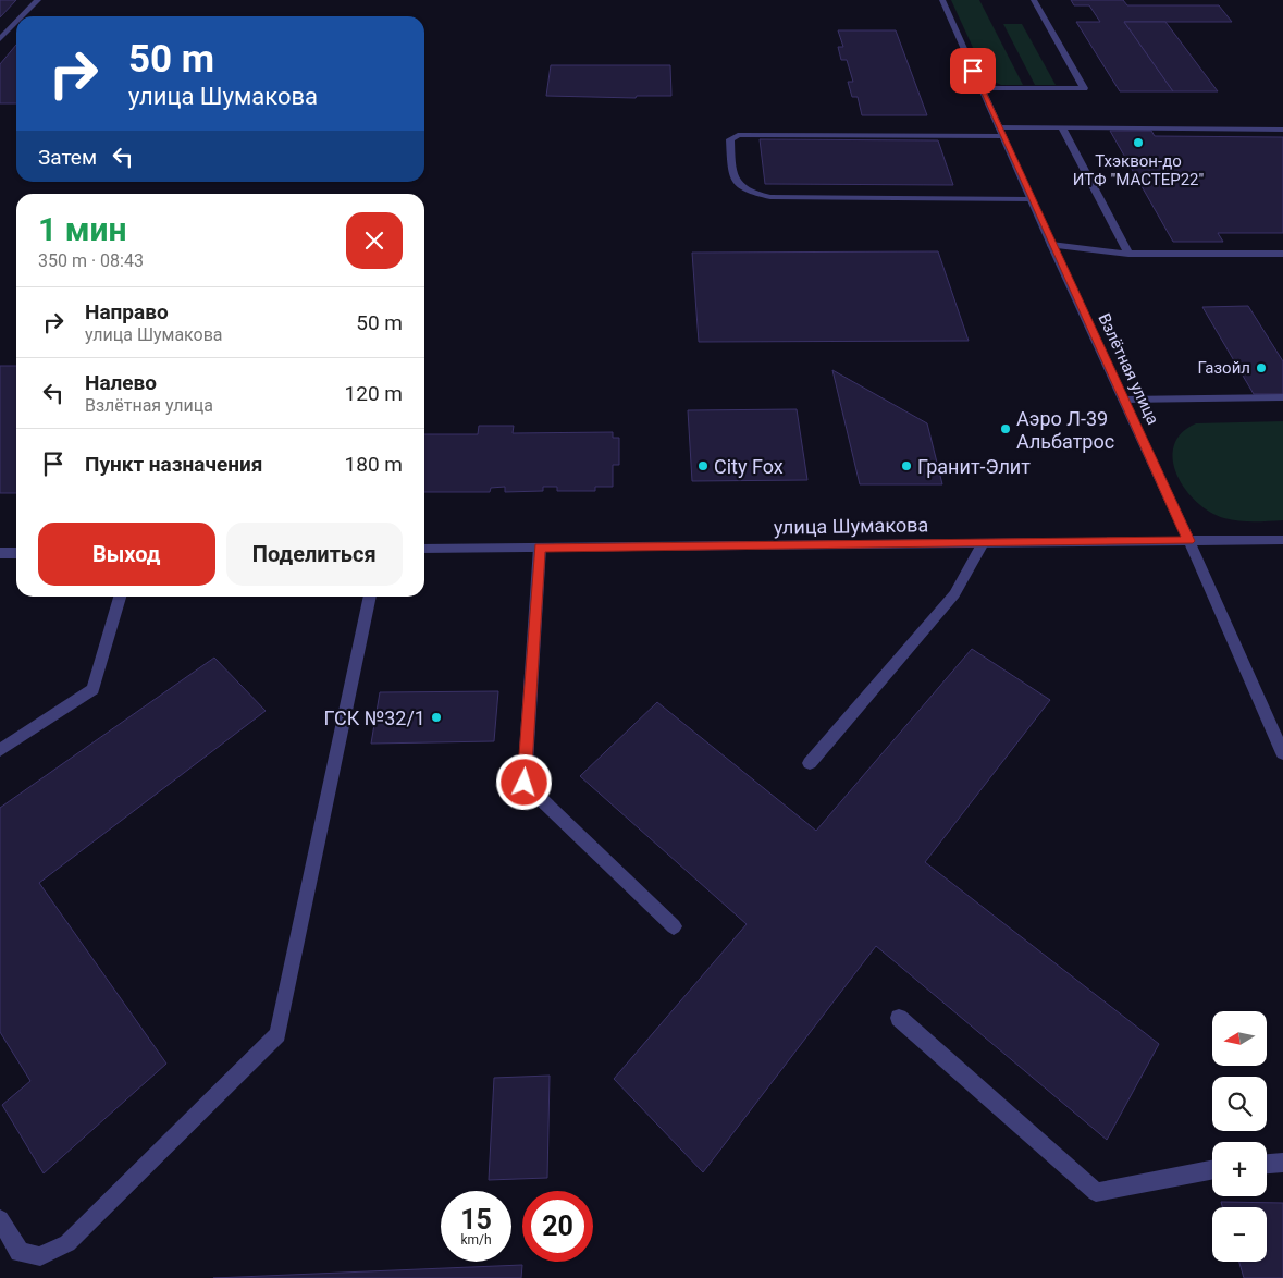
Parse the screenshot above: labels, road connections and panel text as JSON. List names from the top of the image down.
{
  "streets": {
    "street": ["Взлётная улица", "улица Шумакова"]
  },
  "crossings": [
    ["Взлётная улица", "улица Шумакова"]
  ],
  "places": [
    "Тхэквон-до ИТФ \"МАСТЕР22\"",
    "Газойл",
    "Аэро Л-39 Альбатрос",
    "City Fox",
    "Гранит-Элит",
    "ГСК №32/1"
  ],
  "north": "left",
  "page": {
    "turn": ["50 m", "улица Шумакова"],
    "then": "Затем",
    "heading": ["1 мин", "350 m · 08:43"],
    "list": [
      {
        "name": "Направо",
        "note": "улица Шумакова",
        "value": "50 m"
      },
      {
        "name": "Налево",
        "note": "Взлётная улица",
        "value": "120 m"
      },
      {
        "name": "Пункт назначения",
        "value": "180 m"
      }
    ],
    "buttons": ["Выход", "Поделиться"],
    "map_buttons": ["+", "−"],
    "speed": "15 km/h",
    "limit": "20"
  }
}
